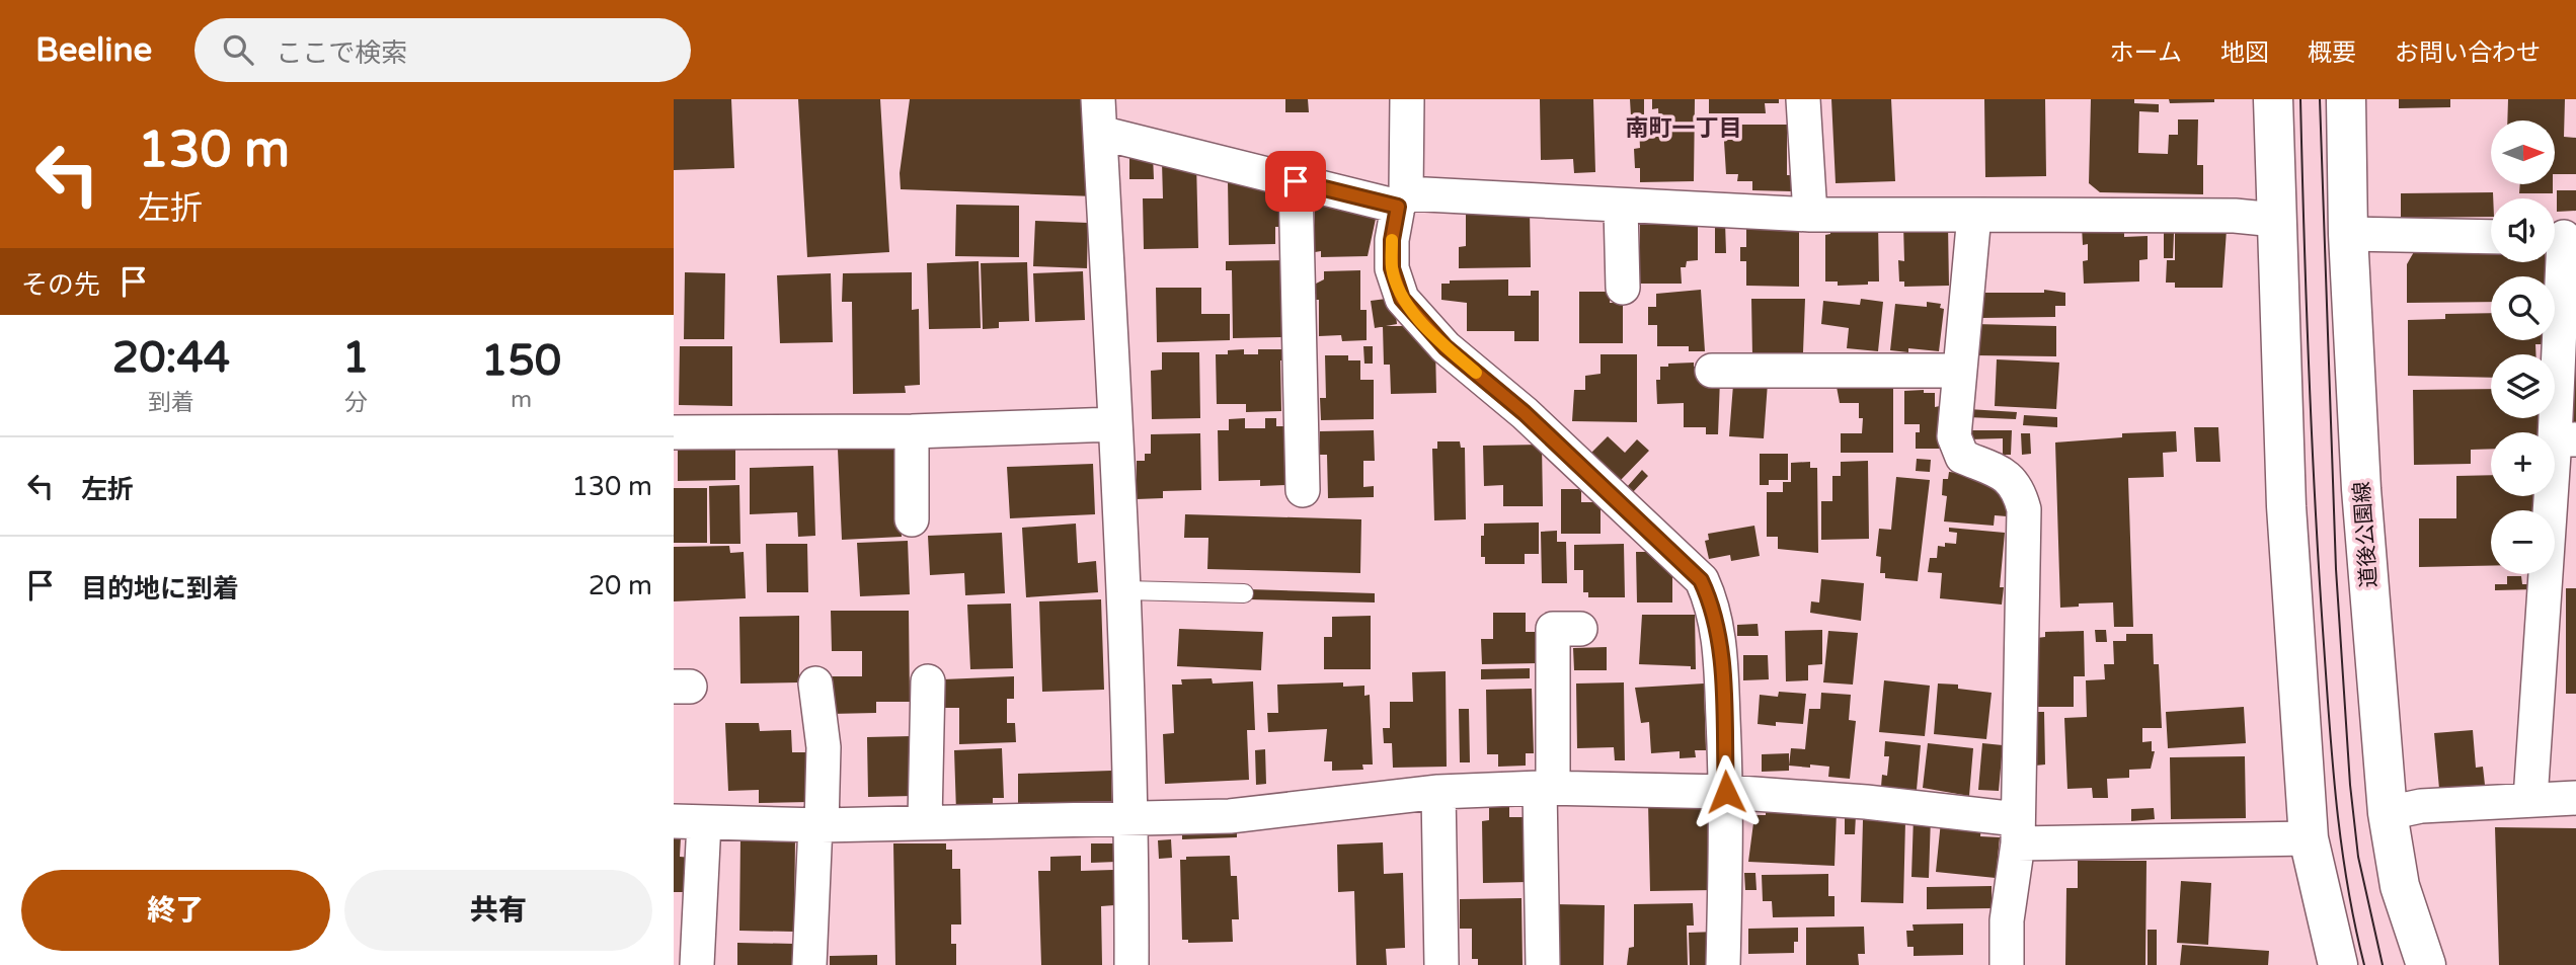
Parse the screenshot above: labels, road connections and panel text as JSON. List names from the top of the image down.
{
  "streets": {
    "main road": ["道後公園線"]
  },
  "districts": ["南町一丁目"],
  "north": "right",
  "page": {
    "header": "Beeline",
    "search": "ここで検索",
    "nav": [
      "ホーム",
      "地図",
      "概要",
      "お問い合わせ"
    ],
    "turn": ["130 m", "左折"],
    "map_buttons": ["+", "−"],
    "then": "その先",
    "eta": [
      "20:44",
      "到着",
      "1",
      "分",
      "150",
      "m"
    ],
    "list": [
      {
        "name": "左折",
        "value": "130 m"
      },
      {
        "name": "目的地に到着",
        "value": "20 m"
      }
    ],
    "buttons": ["終了", "共有"]
  }
}
